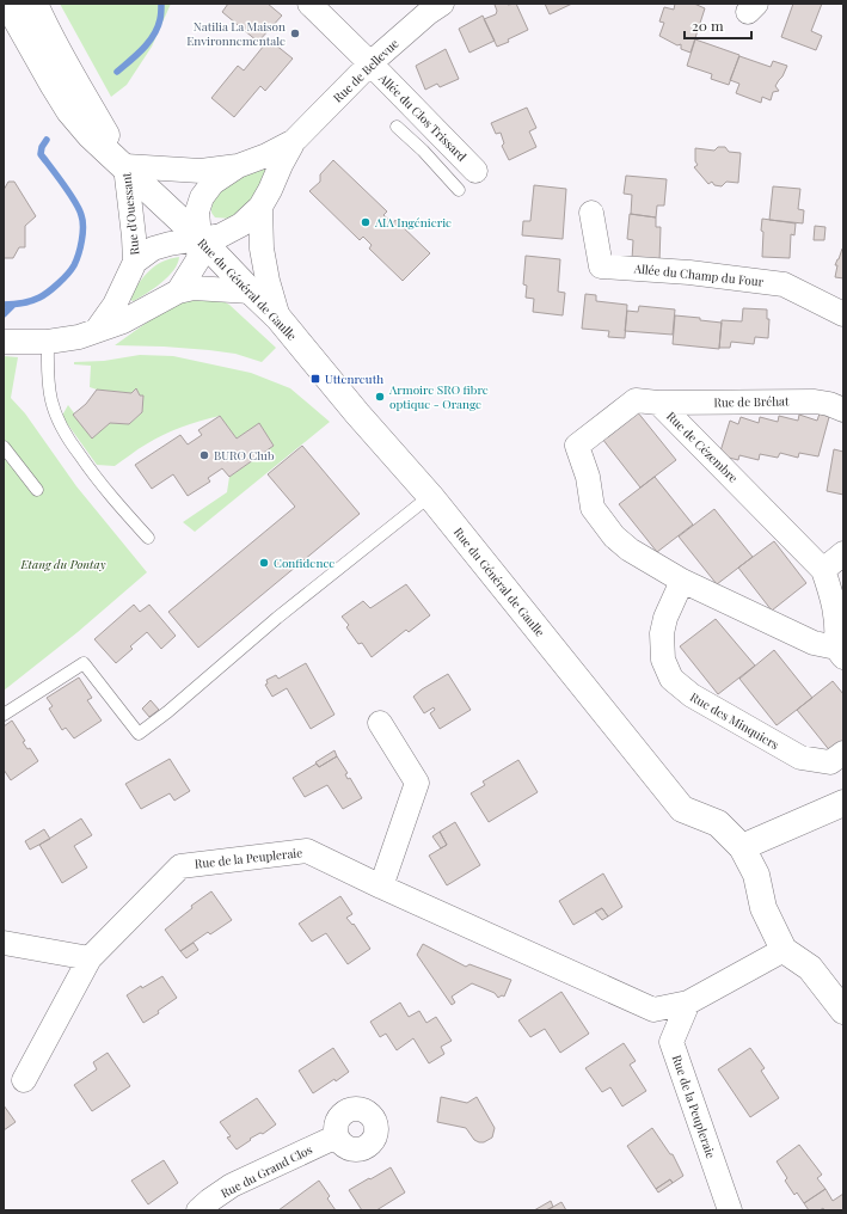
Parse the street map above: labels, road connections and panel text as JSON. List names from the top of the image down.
{
  "streets": {
    "main road": ["Rue du Général de Gaulle"],
    "street": [
      "Rue de Bellevue",
      "Allée du Clos Trissard",
      "Rue d'Ouessant",
      "Allée du Champ du Four",
      "Rue de Bréhat",
      "Rue de Cézembre",
      "Rue des Minquiers",
      "Rue de la Peupleraie",
      "Rue du Grand Clos"
    ]
  },
  "crossings": [
    ["Rue de Bellevue", "Allée du Clos Trissard"],
    ["Rue de Bellevue", "Rue d'Ouessant"],
    ["Rue de Bellevue", "Rue du Général de Gaulle"],
    ["Rue d'Ouessant", "Rue du Général de Gaulle"],
    ["Rue du Général de Gaulle", "Rue de la Peupleraie"],
    ["Rue de Bréhat", "Rue de Cézembre"],
    ["Rue de Cézembre", "Rue des Minquiers"]
  ],
  "parks": ["Etang du Pontay"],
  "places": {
    "other": [
      "Natilia La Maison Environnementale",
      "AIA Ingénierie",
      "Armoire SRO fibre optique - Orange",
      "BURO Club",
      "Confidence"
    ],
    "transit": ["Uttenreuth"]
  },
  "scale_bar": "20 m"
}
